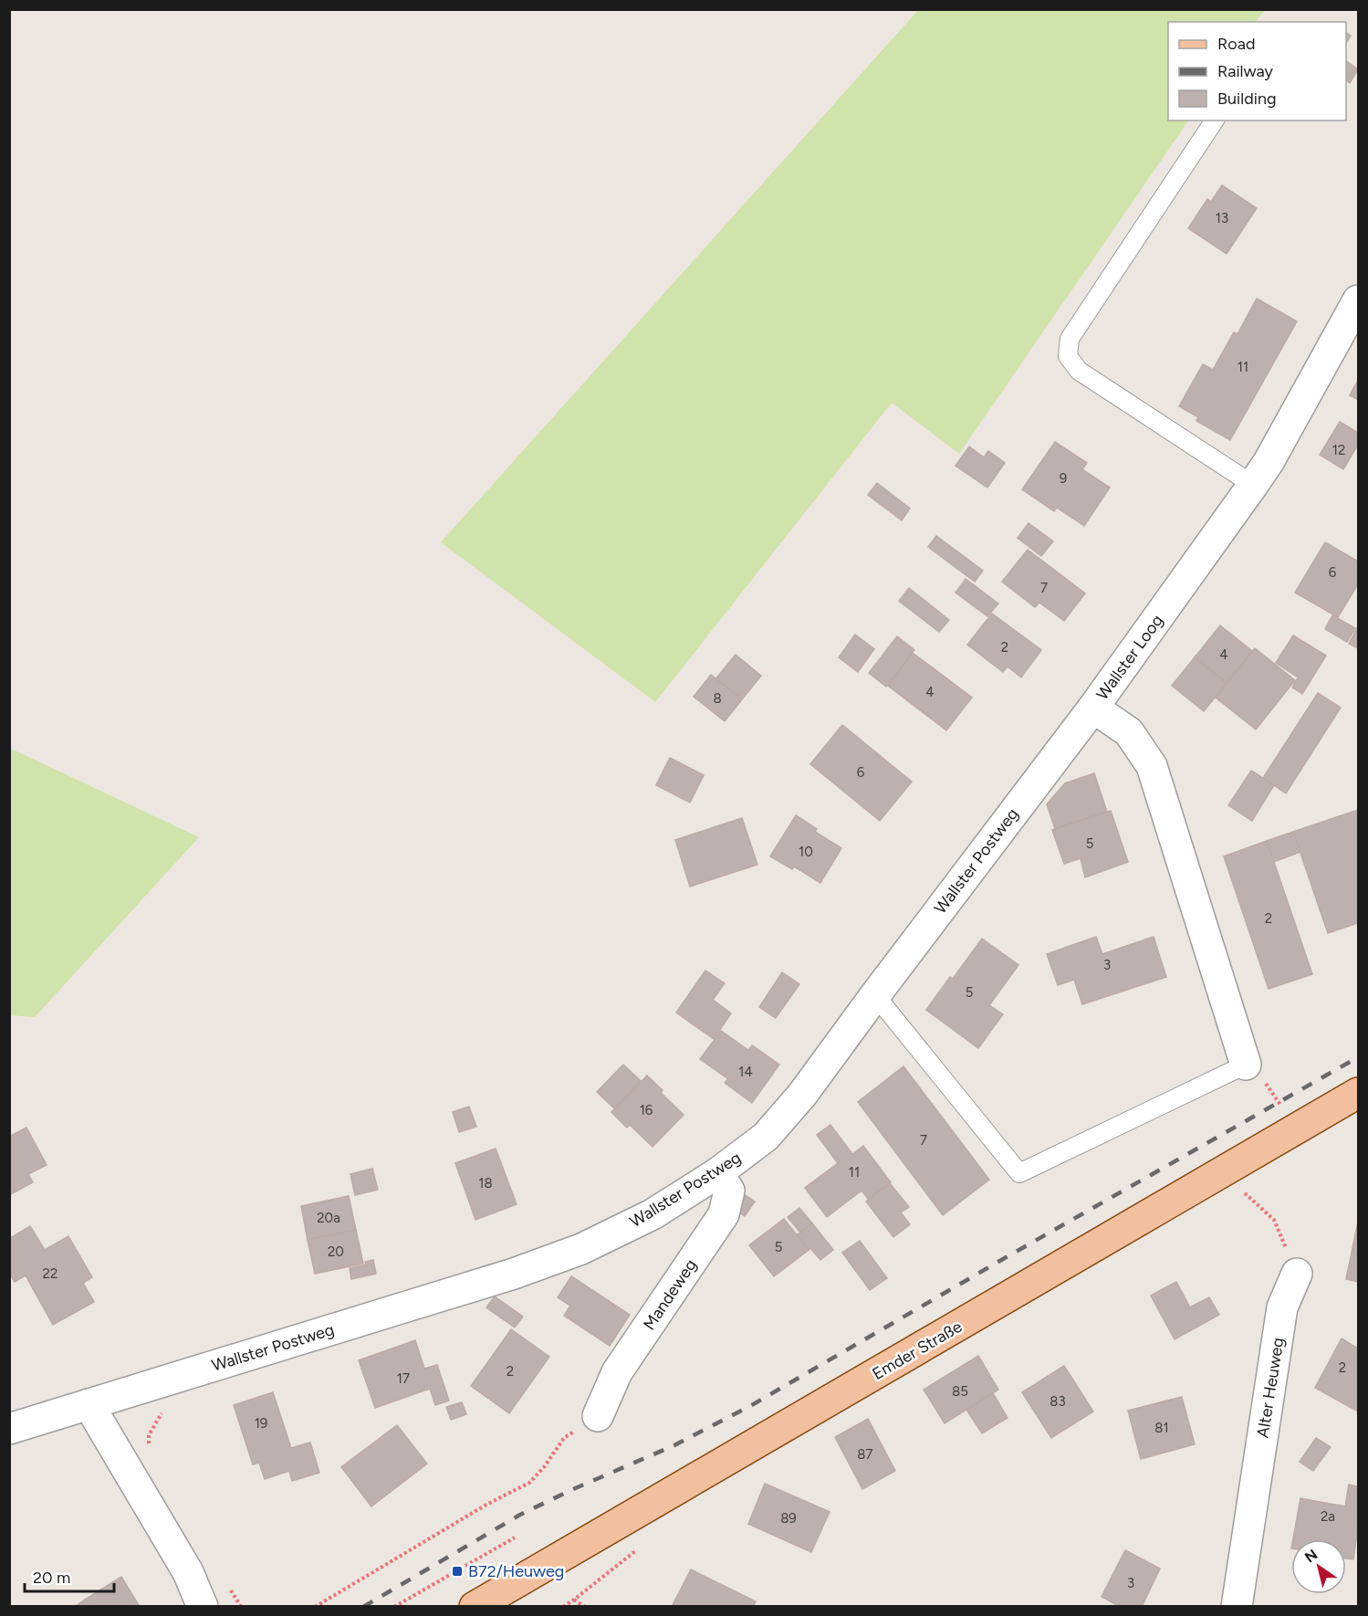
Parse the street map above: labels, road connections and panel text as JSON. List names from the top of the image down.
{
  "streets": {
    "main road": ["Emder Straße"],
    "street": [
      "Wallster Loog",
      "Wallster Postweg",
      "Mandeweg",
      "Alter Heuweg"
    ]
  },
  "crossings": [
    ["Wallster Loog", "Wallster Postweg"],
    ["Wallster Postweg", "Mandeweg"]
  ],
  "places": {
    "transit": ["B72/Heuweg"]
  },
  "house_numbers": [
    "13",
    "11",
    "12",
    "9",
    "6",
    "7",
    "2",
    "4",
    "4",
    "8",
    "6",
    "5",
    "10",
    "2",
    "3",
    "5",
    "14",
    "16",
    "7",
    "11",
    "18",
    "20a",
    "5",
    "20",
    "22",
    "2",
    "2",
    "17",
    "85",
    "83",
    "19",
    "81",
    "87",
    "2a",
    "89",
    "3"
  ],
  "legend": ["Road", "Railway", "Building"],
  "scale_bar": "20 m",
  "north": "top left"
}
